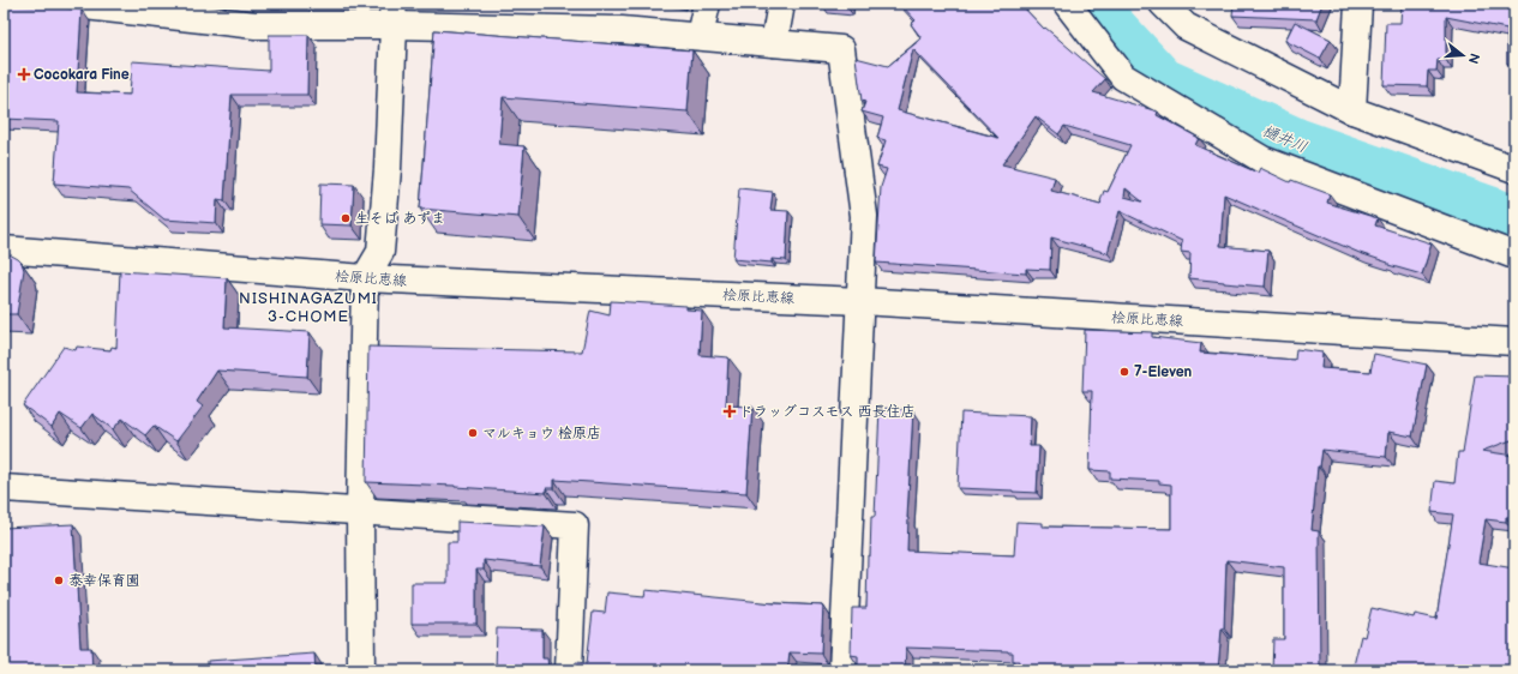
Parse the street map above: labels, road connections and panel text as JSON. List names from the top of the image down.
{
  "streets": {
    "street": ["桧原比恵線"]
  },
  "districts": ["NISHINAGAZUMI 3-CHOME"],
  "water": ["樋井川"],
  "places": {
    "health": ["Cocokara Fine", "ドラッグコスモス 西長住店"],
    "other": [
      "生そば あずま",
      "7-Eleven",
      "マルキョウ 桧原店",
      "泰幸保育園"
    ]
  },
  "north": "right"
}
